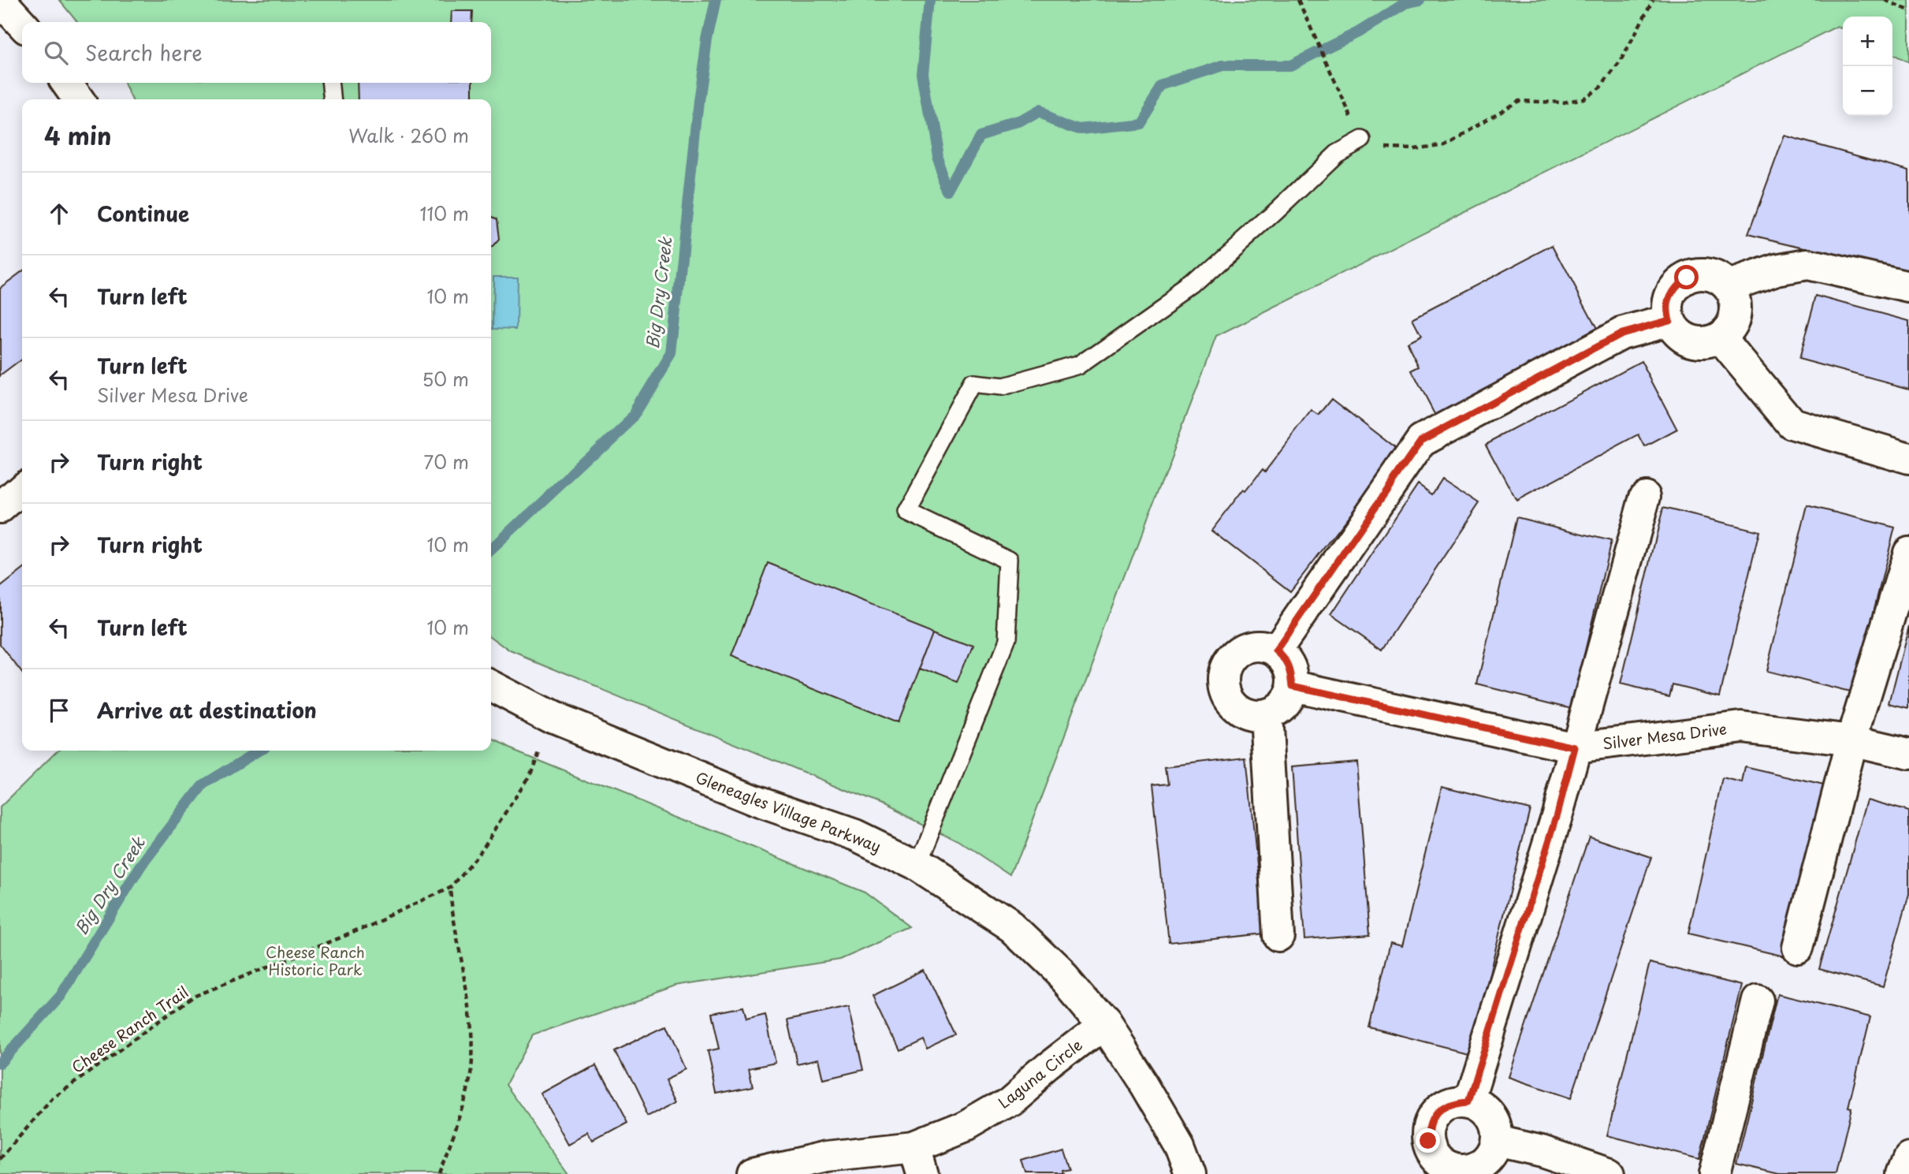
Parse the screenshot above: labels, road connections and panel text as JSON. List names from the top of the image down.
{
  "streets": {
    "street": ["Silver Mesa Drive", "Gleneagles Village Parkway", "Laguna Circle"],
    "path": ["Cheese Ranch Trail"]
  },
  "crossings": [
    ["Gleneagles Village Parkway", "Cheese Ranch Trail"],
    ["Gleneagles Village Parkway", "Laguna Circle"]
  ],
  "water": ["Big Dry Creek"],
  "parks": ["Cheese Ranch Historic Park"],
  "page": {
    "map_buttons": ["+", "−"],
    "search": "Search here",
    "heading": ["4 min", "Walk · 260 m"],
    "list": [
      ["Continue", "110 m"],
      ["Turn left", "10 m"],
      ["Turn left", "Silver Mesa Drive", "50 m"],
      ["Turn right", "70 m"],
      ["Turn right", "10 m"],
      ["Turn left", "10 m"],
      "Arrive at destination"
    ]
  }
}
